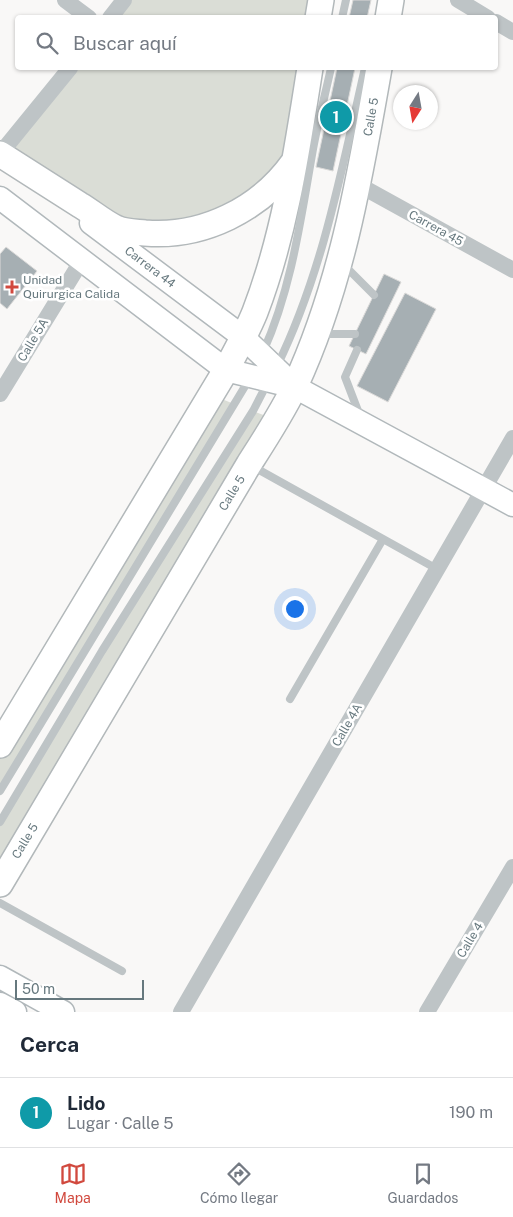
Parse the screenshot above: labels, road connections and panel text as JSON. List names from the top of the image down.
{
  "streets": {
    "main road": ["Calle 5", "Carrera 44"],
    "street": [
      "Carrera 45",
      "Calle 5A",
      "Calle 4A",
      "Calle 4"
    ]
  },
  "crossings": [
    ["Calle 5", "Carrera 45"],
    ["Calle 5", "Carrera 44"],
    ["Carrera 44", "Calle 5A"],
    ["Carrera 44", "Calle 4A"]
  ],
  "places": {
    "health": ["Unidad Quirurgica Calida"]
  },
  "scale_bar": "50 m",
  "north": "bottom",
  "page": {
    "search": "Buscar aquí",
    "pins": "1",
    "scale": "50 m",
    "heading": "Cerca",
    "list": [
      {
        "mark": "1",
        "name": "Lido",
        "note": "Lugar · Calle 5",
        "value": "190 m"
      }
    ],
    "nav": ["Mapa", "Cómo llegar", "Guardados"]
  }
}
